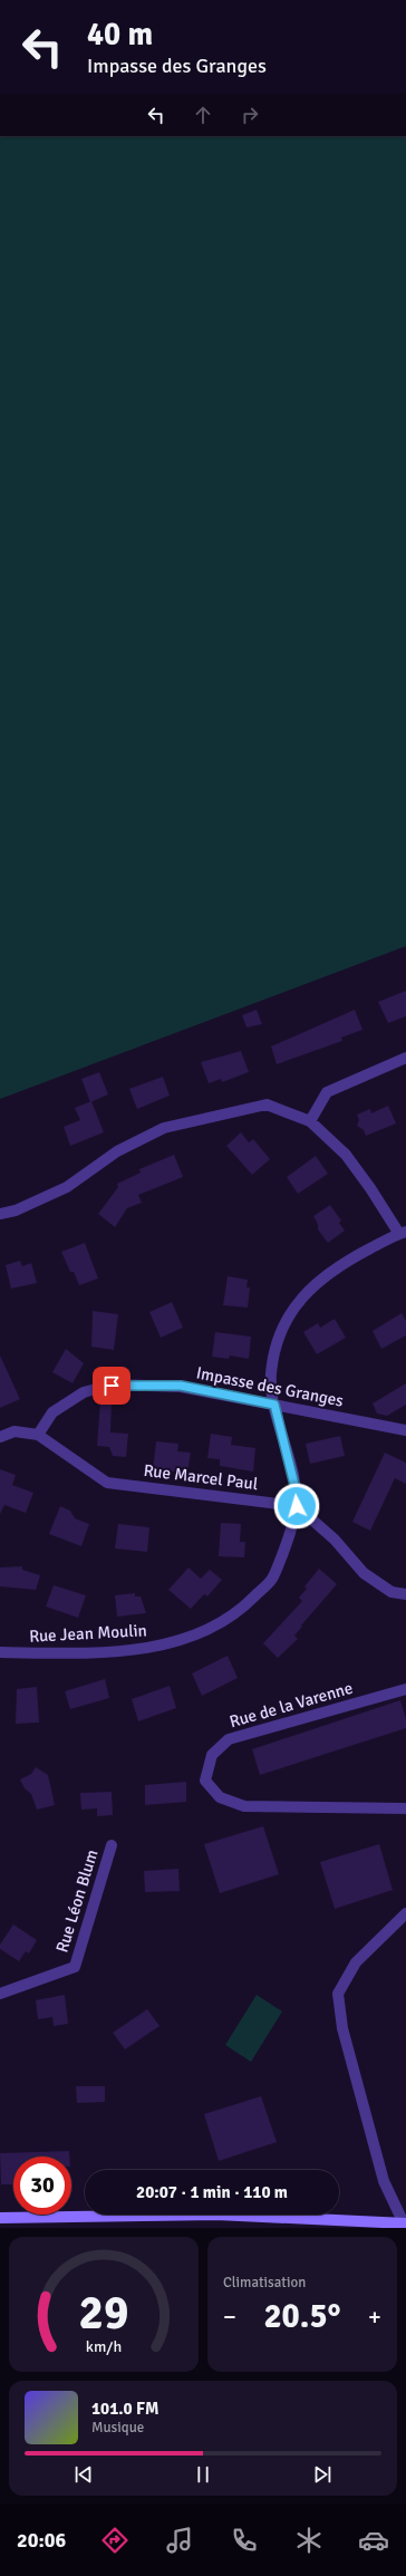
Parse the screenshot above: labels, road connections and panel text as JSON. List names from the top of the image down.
{
  "streets": {
    "street": [
      "Impasse des Granges",
      "Rue Marcel Paul",
      "Rue Jean Moulin",
      "Rue de la Varenne",
      "Rue Léon Blum"
    ]
  },
  "crossings": [
    ["Impasse des Granges", "Rue Marcel Paul"],
    ["Impasse des Granges", "Rue Jean Moulin"],
    ["Rue Marcel Paul", "Rue Jean Moulin"]
  ],
  "page": {
    "turn": ["40 m", "Impasse des Granges"],
    "limit": "30",
    "trip": "20:07 · 1 min · 110 m",
    "tile": "Climatisation",
    "heat": ["−", "20.5°", "+"],
    "song": ["101.0 FM", "Musique"],
    "tabs": "20:06",
    "gauge": ["29", "km/h"]
  }
}
